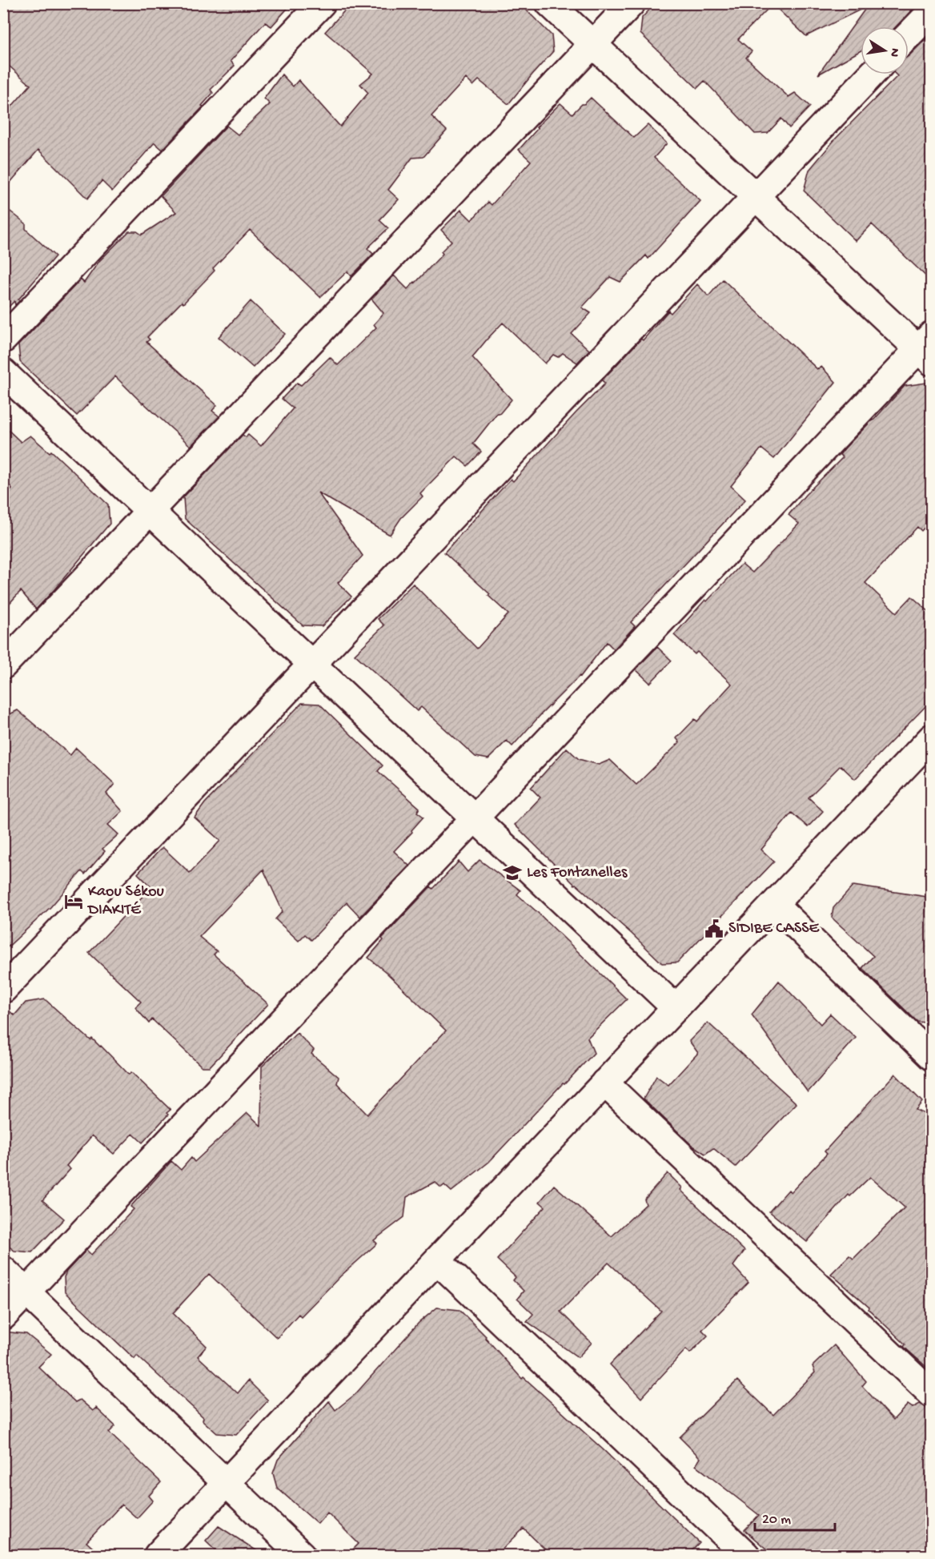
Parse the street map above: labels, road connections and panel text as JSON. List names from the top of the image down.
{
  "places": {
    "school or university": ["Les Fontanelles"],
    "hotel": ["Kaou Sékou DIAKITÉ"],
    "public building": ["SIDIBE CASSE"]
  },
  "scale_bar": "20 m",
  "north": "right"
}
